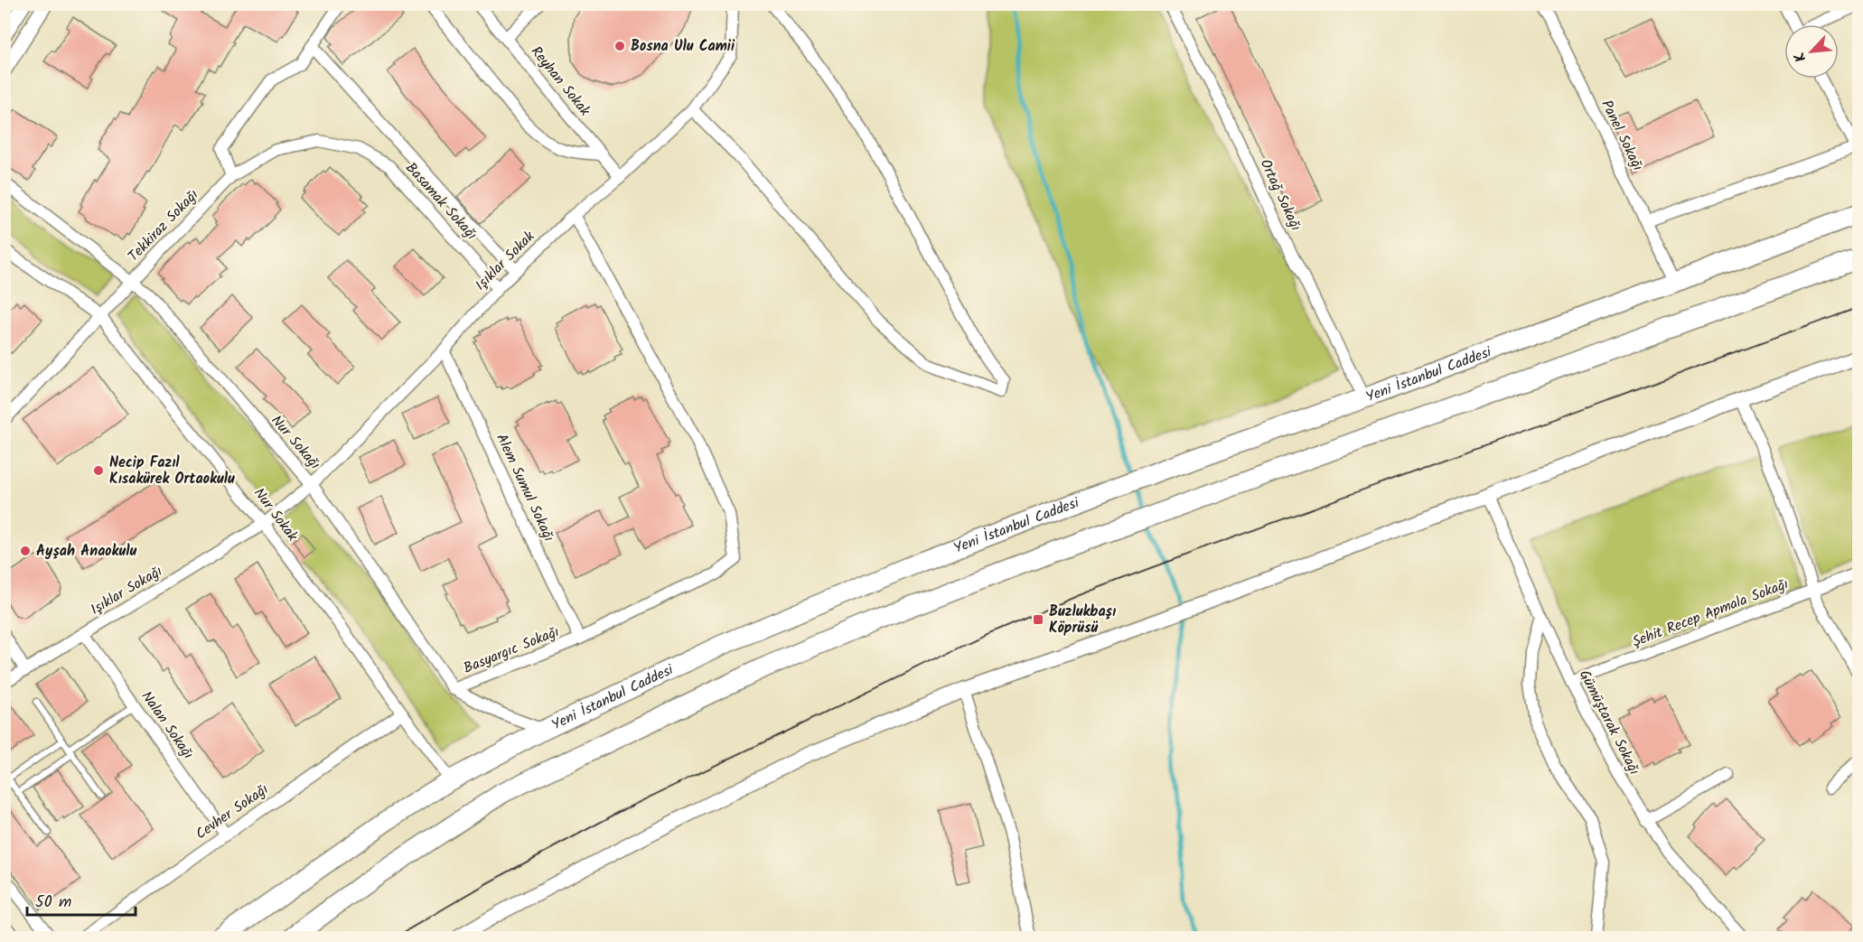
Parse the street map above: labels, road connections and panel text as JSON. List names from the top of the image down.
{
  "streets": {
    "highway": ["Yeni İstanbul Caddesi"],
    "street": [
      "Reyhan Sokak",
      "Panel Sokağı",
      "Ortağ Sokağı",
      "Basamak Sokağı",
      "Tekkiraz Sokağı",
      "Işıklar Sokak",
      "Nur Sokağı",
      "Alem Sumul Sokağı",
      "Nur Sokak",
      "Işıklar Sokağı",
      "Şehit Recep Apmala Sokağı",
      "Basyargıc Sokağı",
      "Gümüştarak Sokağı",
      "Nalan Sokağı",
      "Cevher Sokağı"
    ]
  },
  "crossings": [
    ["Reyhan Sokak", "Işıklar Sokak"],
    ["Panel Sokağı", "Yeni İstanbul Caddesi"],
    ["Ortağ Sokağı", "Yeni İstanbul Caddesi"],
    ["Basamak Sokağı", "Tekkiraz Sokağı"],
    ["Basamak Sokağı", "Işıklar Sokak"],
    ["Tekkiraz Sokağı", "Nur Sokağı"],
    ["Tekkiraz Sokağı", "Nur Sokak"],
    ["Işıklar Sokak", "Nur Sokağı"],
    ["Işıklar Sokak", "Alem Sumul Sokağı"],
    ["Işıklar Sokak", "Nur Sokak"],
    ["Işıklar Sokak", "Işıklar Sokağı"],
    ["Işıklar Sokak", "Basyargıc Sokağı"],
    ["Yeni İstanbul Caddesi", "Nur Sokağı"],
    ["Yeni İstanbul Caddesi", "Nur Sokak"],
    ["Nur Sokağı", "Basyargıc Sokağı"],
    ["Alem Sumul Sokağı", "Basyargıc Sokağı"],
    ["Nur Sokak", "Işıklar Sokağı"],
    ["Nur Sokak", "Cevher Sokağı"],
    ["Işıklar Sokağı", "Nalan Sokağı"],
    ["Şehit Recep Apmala Sokağı", "Gümüştarak Sokağı"],
    ["Nalan Sokağı", "Cevher Sokağı"]
  ],
  "places": {
    "other": ["Bosna Ulu Camii", "Necip Fazıl Kısakürek Ortaokulu", "Ayşah Anaokulu"],
    "transit": ["Buzlukbaşı Köprüsü"]
  },
  "scale_bar": "50 m",
  "north": "bottom left"
}
